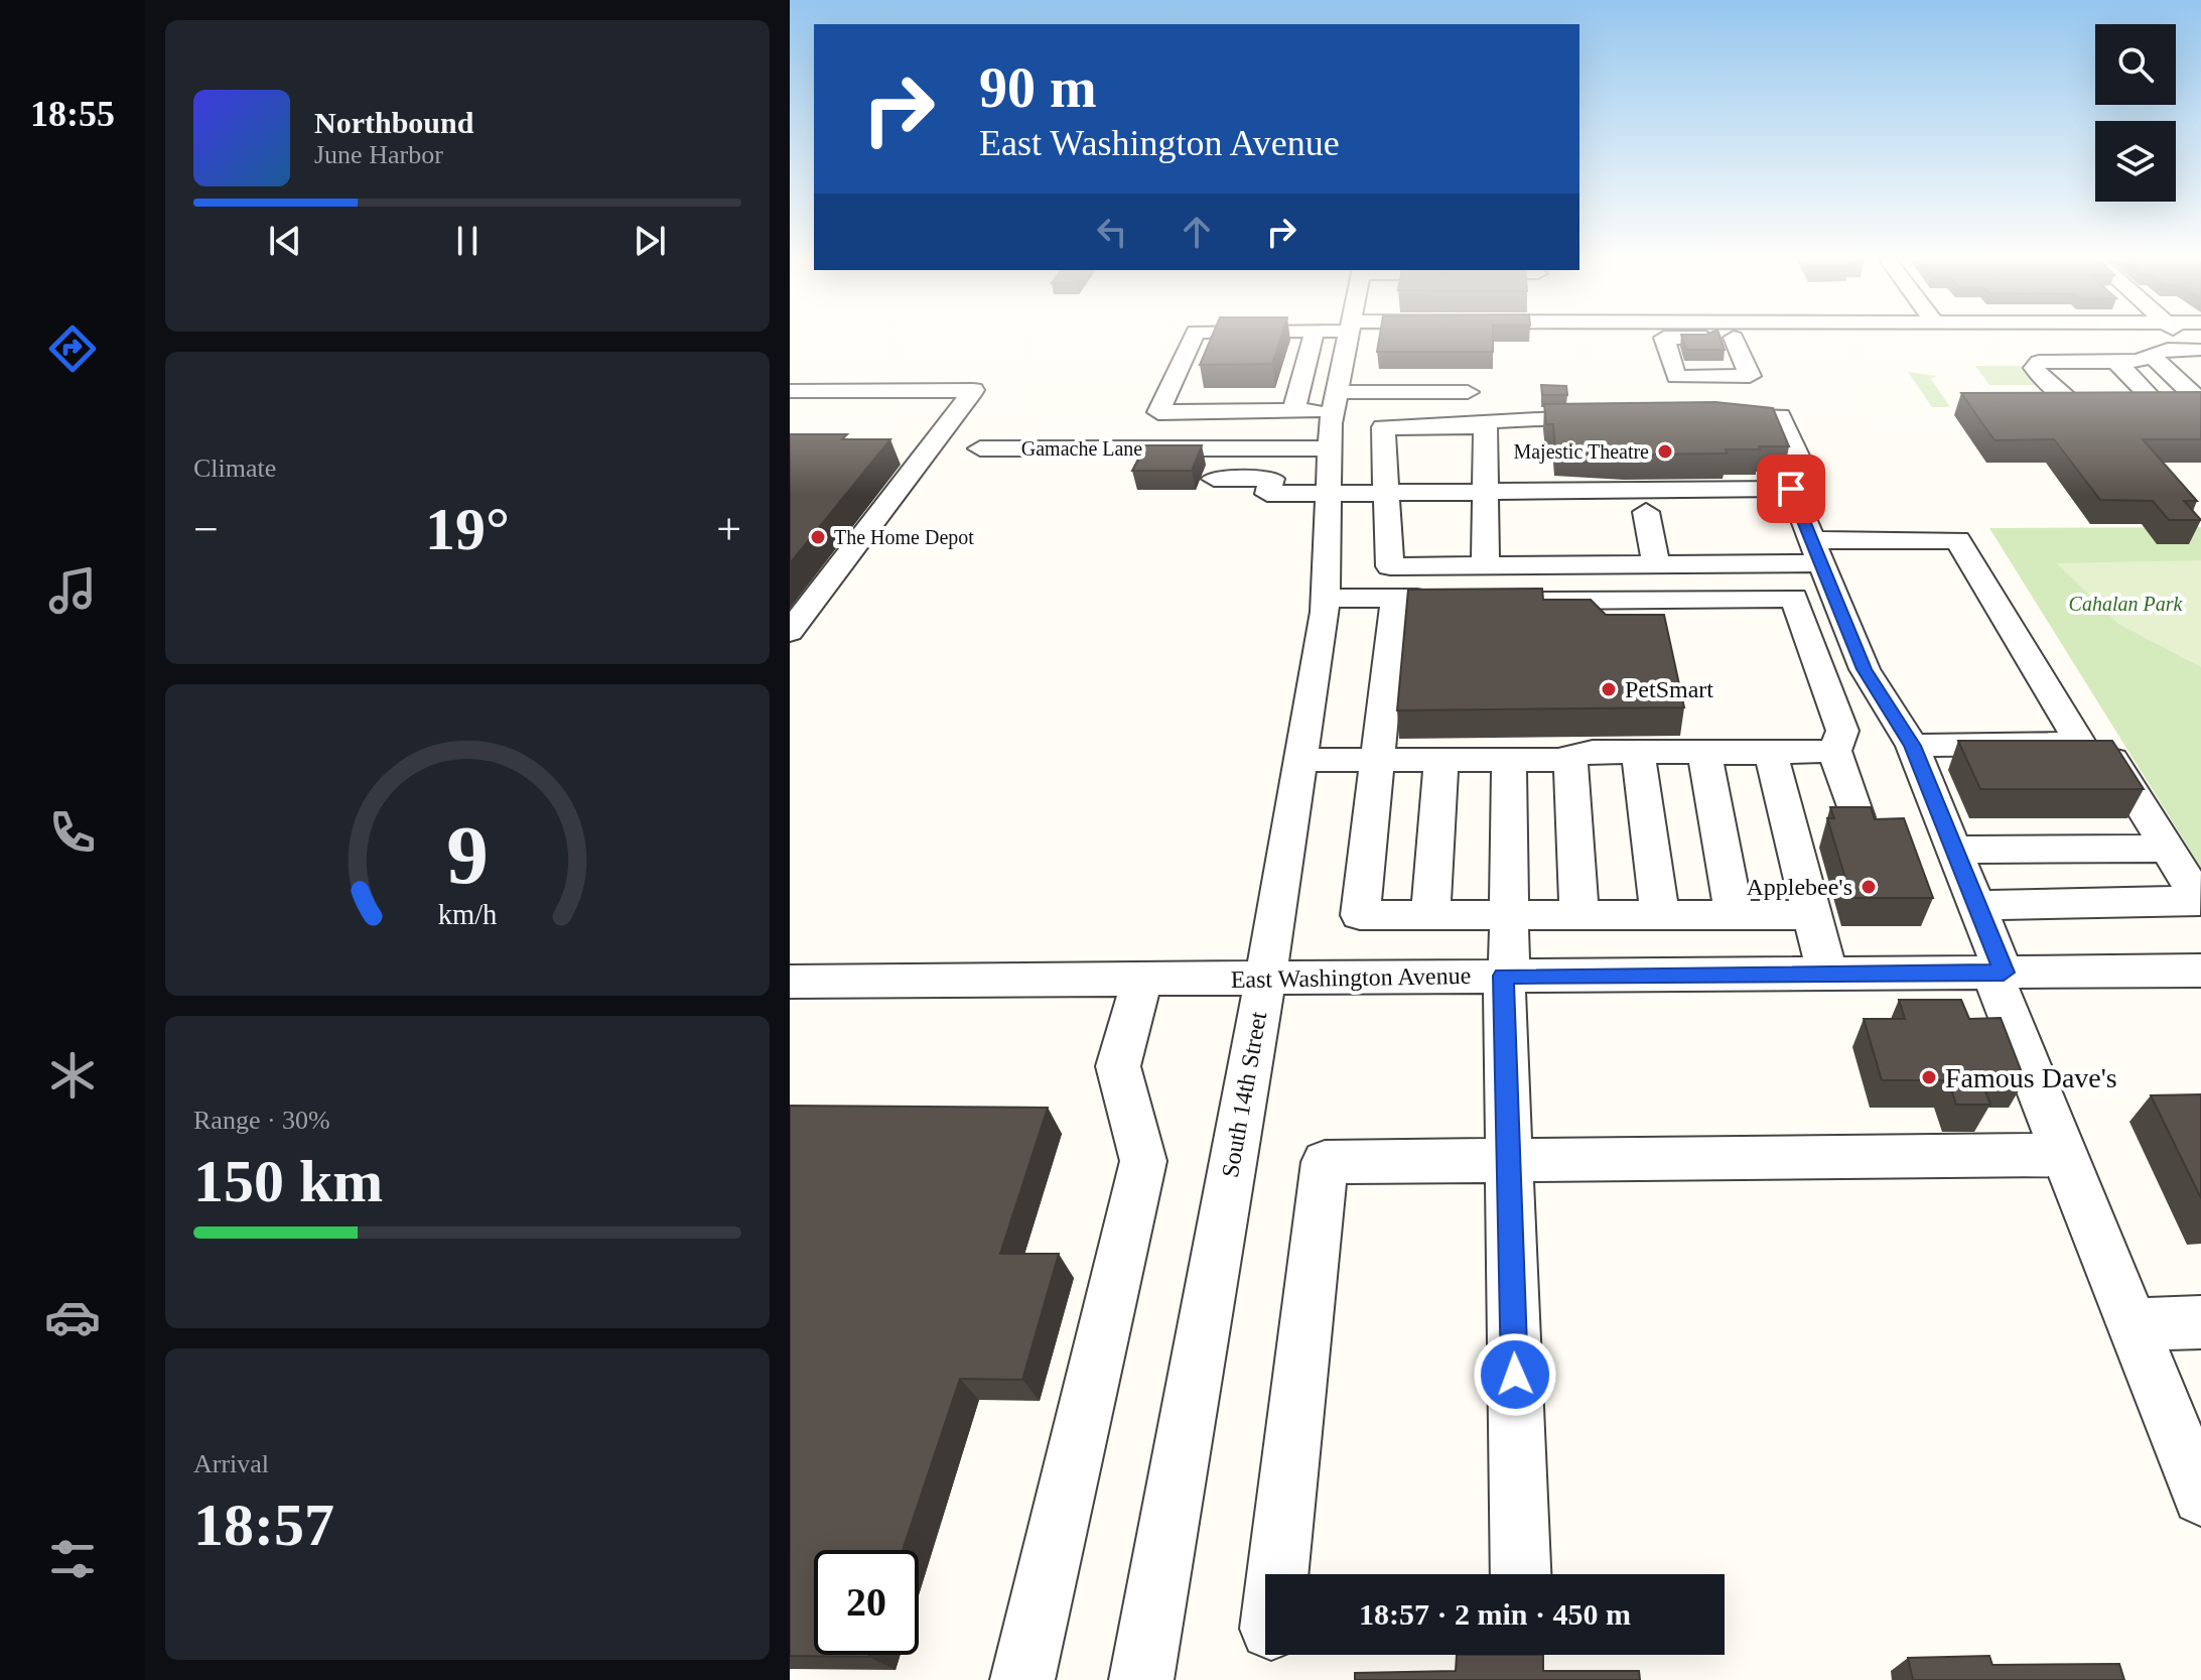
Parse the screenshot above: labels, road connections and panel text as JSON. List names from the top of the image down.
{
  "streets": {
    "street": ["Gamache Lane", "East Washington Avenue", "South 14th Street"]
  },
  "crossings": [
    ["Gamache Lane", "South 14th Street"],
    ["East Washington Avenue", "South 14th Street"]
  ],
  "parks": ["Cahalan Park"],
  "places": [
    "Majestic Theatre",
    "The Home Depot",
    "PetSmart",
    "Applebee's",
    "Famous Dave's"
  ],
  "page": {
    "tabs": "18:55",
    "turn": ["90 m", "East Washington Avenue"],
    "song": ["Northbound", "June Harbor"],
    "tile": [
      "Climate",
      ["Range · 30%", "150 km"],
      ["Arrival", "18:57"]
    ],
    "heat": ["−", "19°", "+"],
    "limit": "20",
    "trip": "18:57 · 2 min · 450 m",
    "gauge": ["9", "km/h"]
  }
}
